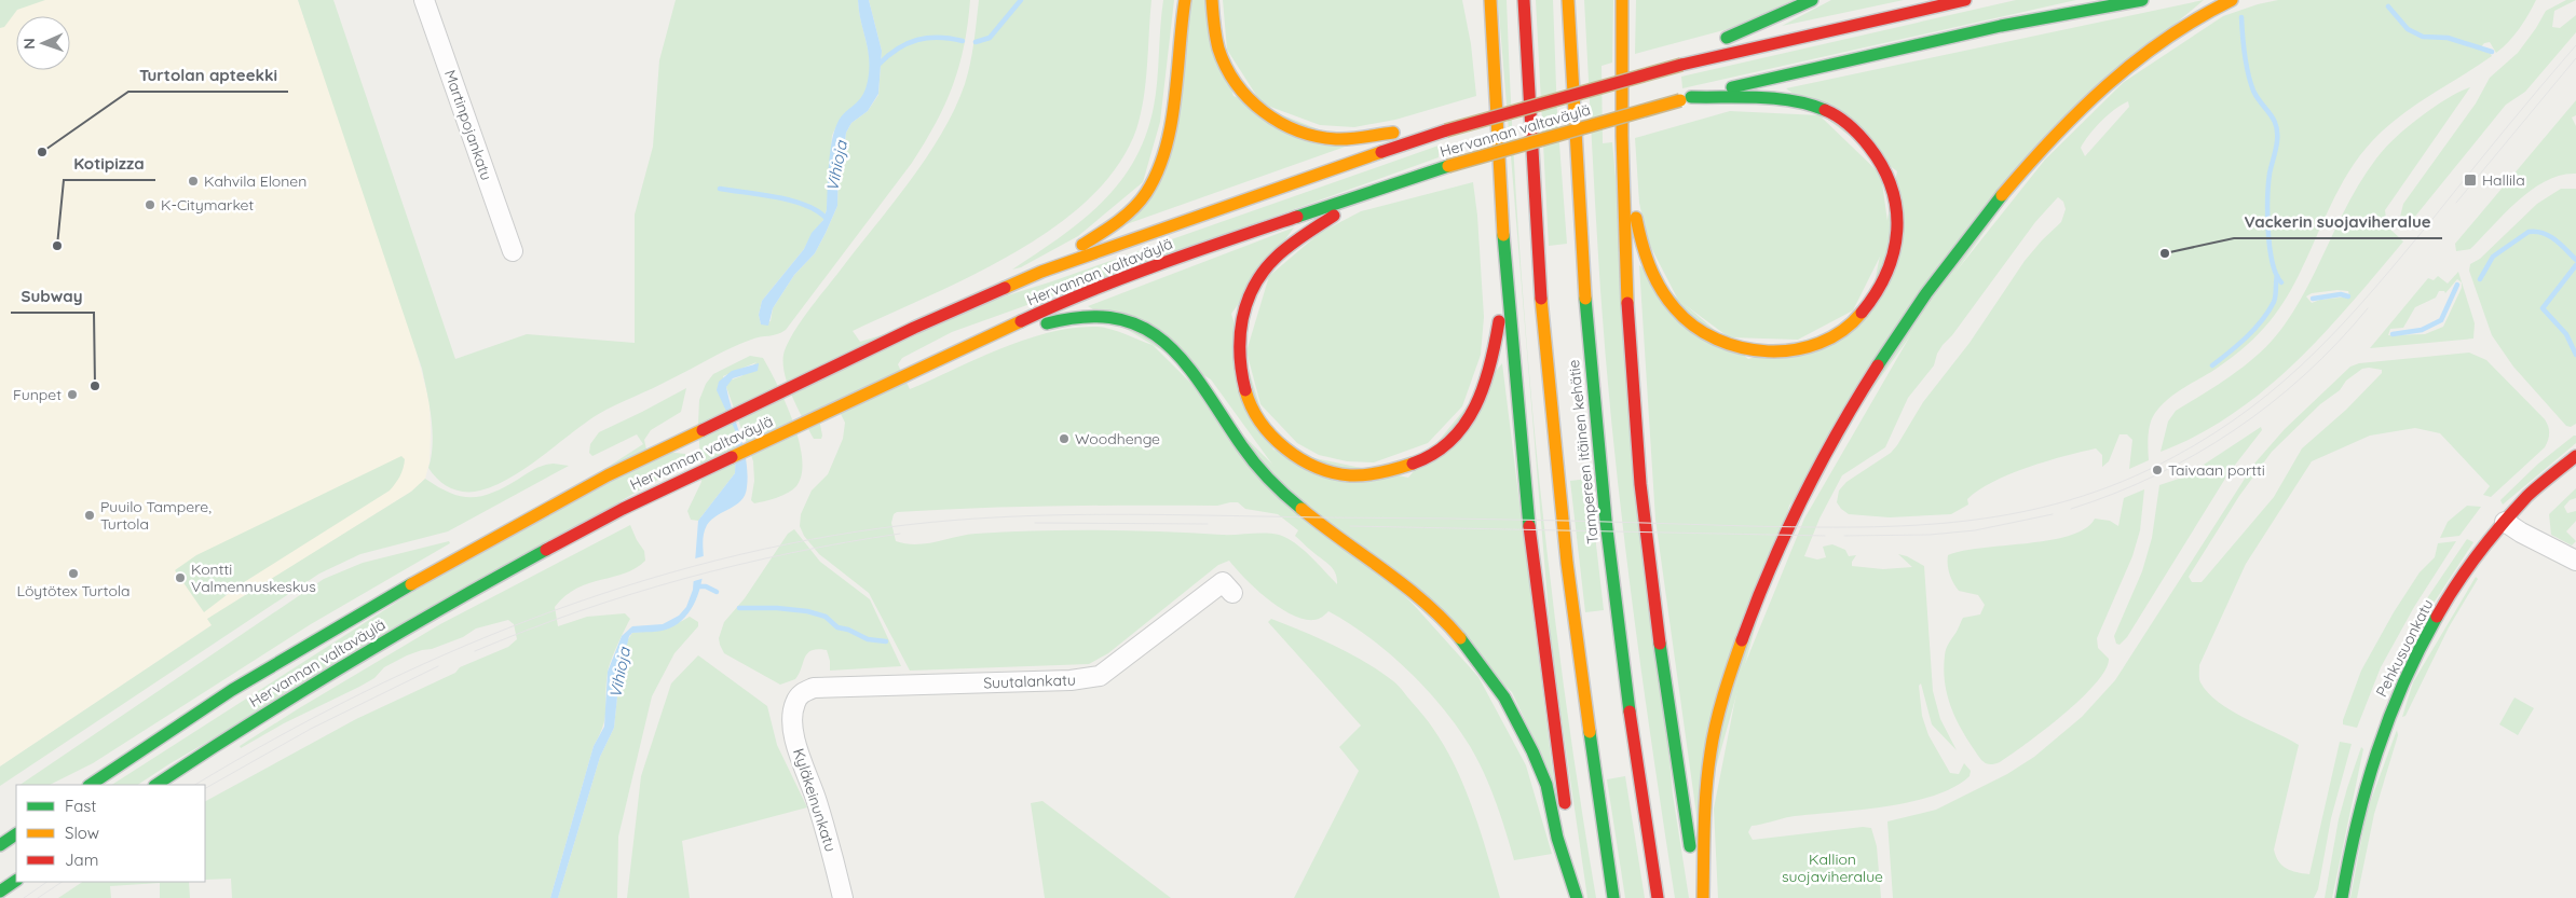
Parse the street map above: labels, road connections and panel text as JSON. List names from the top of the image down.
{
  "streets": {
    "main road": ["Hervannan valtaväylä", "Tampereen itäinen kehätie", "Pehkusuonkatu"],
    "street": ["Martinpojankatu", "Suutalankatu", "Kyläkeinunkatu"]
  },
  "crossings": [
    ["Suutalankatu", "Kyläkeinunkatu"]
  ],
  "water": ["Vihioja"],
  "parks": ["Kallion suojaviheralue"],
  "places": {
    "other": [
      "Turtolan apteekki",
      "Kahvila Elonen",
      "K-Citymarket",
      "Kotipizza",
      "Vackerin suojaviheralue",
      "Subway",
      "Funpet",
      "Woodhenge",
      "Taivaan portti",
      "Puuilo Tampere, Turtola",
      "Löytötex Turtola",
      "Kontti Valmennuskeskus"
    ],
    "transit": ["Hallila"]
  },
  "legend": ["Fast", "Slow", "Jam"],
  "north": "left"
}
